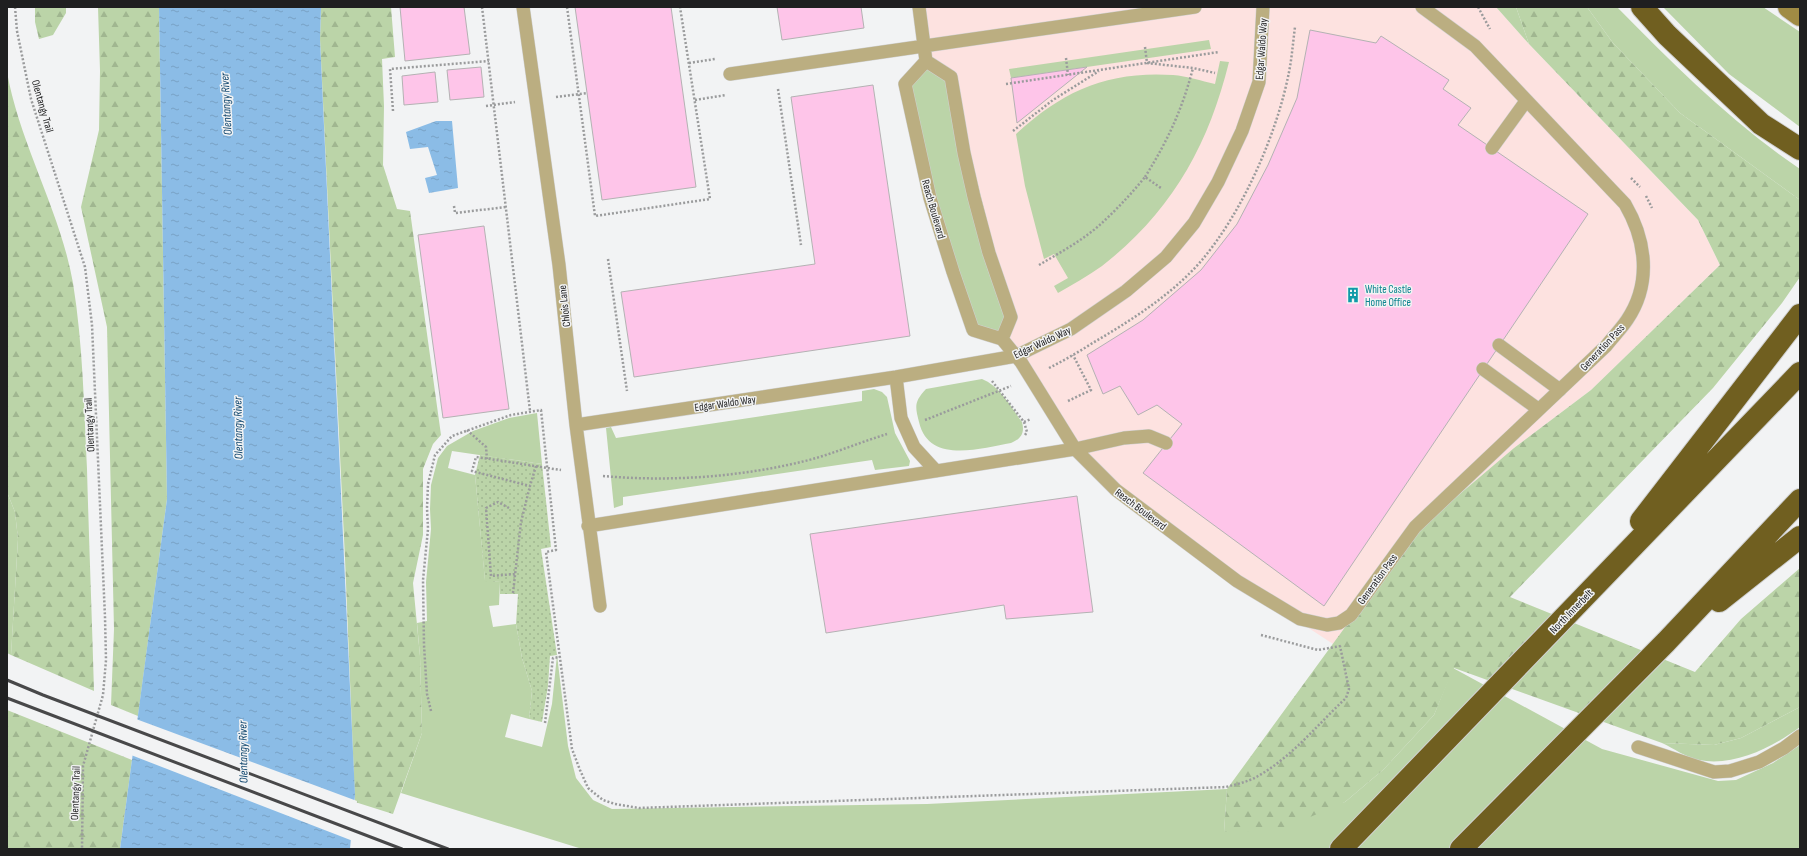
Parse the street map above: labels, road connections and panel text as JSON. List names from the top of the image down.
{
  "streets": {
    "highway": ["North Innerbelt"],
    "lane": [
      "Edgar Waldo Way",
      "Reach Boulevard",
      "Chlois Lane",
      "Generation Pass"
    ],
    "path": ["Olentangy Trail"]
  },
  "crossings": [
    ["Edgar Waldo Way", "Reach Boulevard"],
    ["Edgar Waldo Way", "Chlois Lane"],
    ["Reach Boulevard", "Generation Pass"]
  ],
  "water": ["Olentangy River"],
  "places": {
    "building": ["White Castle Home Office"]
  }
}
